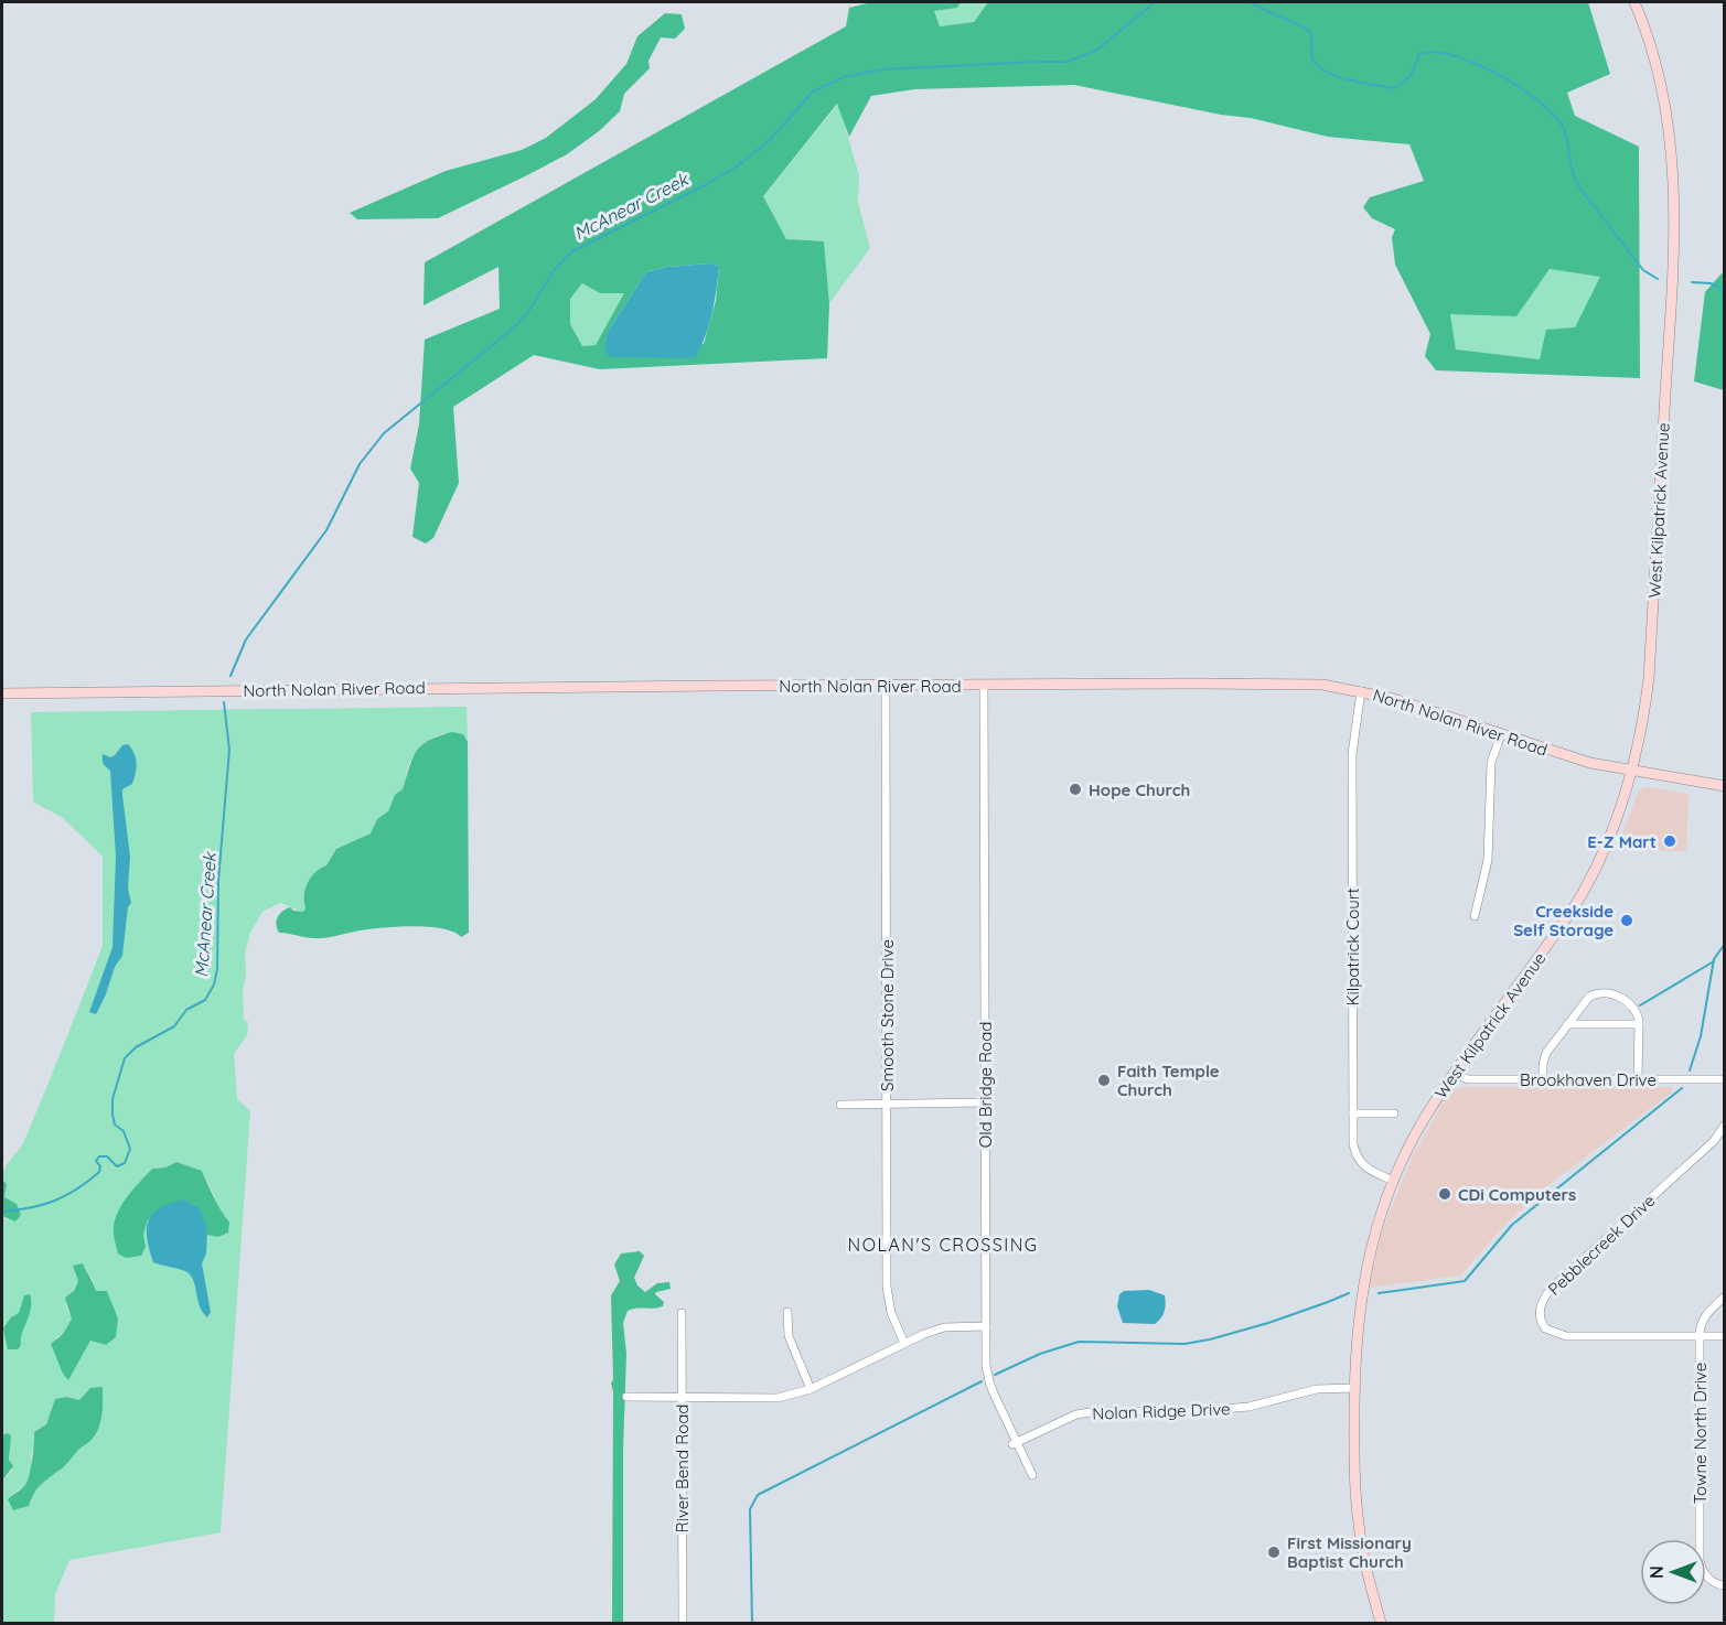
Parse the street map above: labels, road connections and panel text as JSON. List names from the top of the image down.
{
  "streets": {
    "main road": ["West Kilpatrick Avenue", "North Nolan River Road"],
    "street": [
      "Kilpatrick Court",
      "Smooth Stone Drive",
      "Brookhaven Drive",
      "Old Bridge Road",
      "Pebblecreek Drive",
      "Nolan Ridge Drive",
      "Towne North Drive",
      "River Bend Road"
    ]
  },
  "crossings": [
    ["West Kilpatrick Avenue", "North Nolan River Road"],
    ["West Kilpatrick Avenue", "Kilpatrick Court"],
    ["West Kilpatrick Avenue", "Brookhaven Drive"],
    ["West Kilpatrick Avenue", "Nolan Ridge Drive"],
    ["North Nolan River Road", "Kilpatrick Court"],
    ["North Nolan River Road", "Smooth Stone Drive"],
    ["North Nolan River Road", "Old Bridge Road"],
    ["Old Bridge Road", "Nolan Ridge Drive"],
    ["Pebblecreek Drive", "Towne North Drive"]
  ],
  "districts": ["NOLAN'S CROSSING"],
  "water": ["McAnear Creek"],
  "places": [
    "Hope Church",
    "E-Z Mart",
    "Creekside Self Storage",
    "Faith Temple Church",
    "CDi Computers",
    "First Missionary Baptist Church"
  ],
  "north": "left"
}
